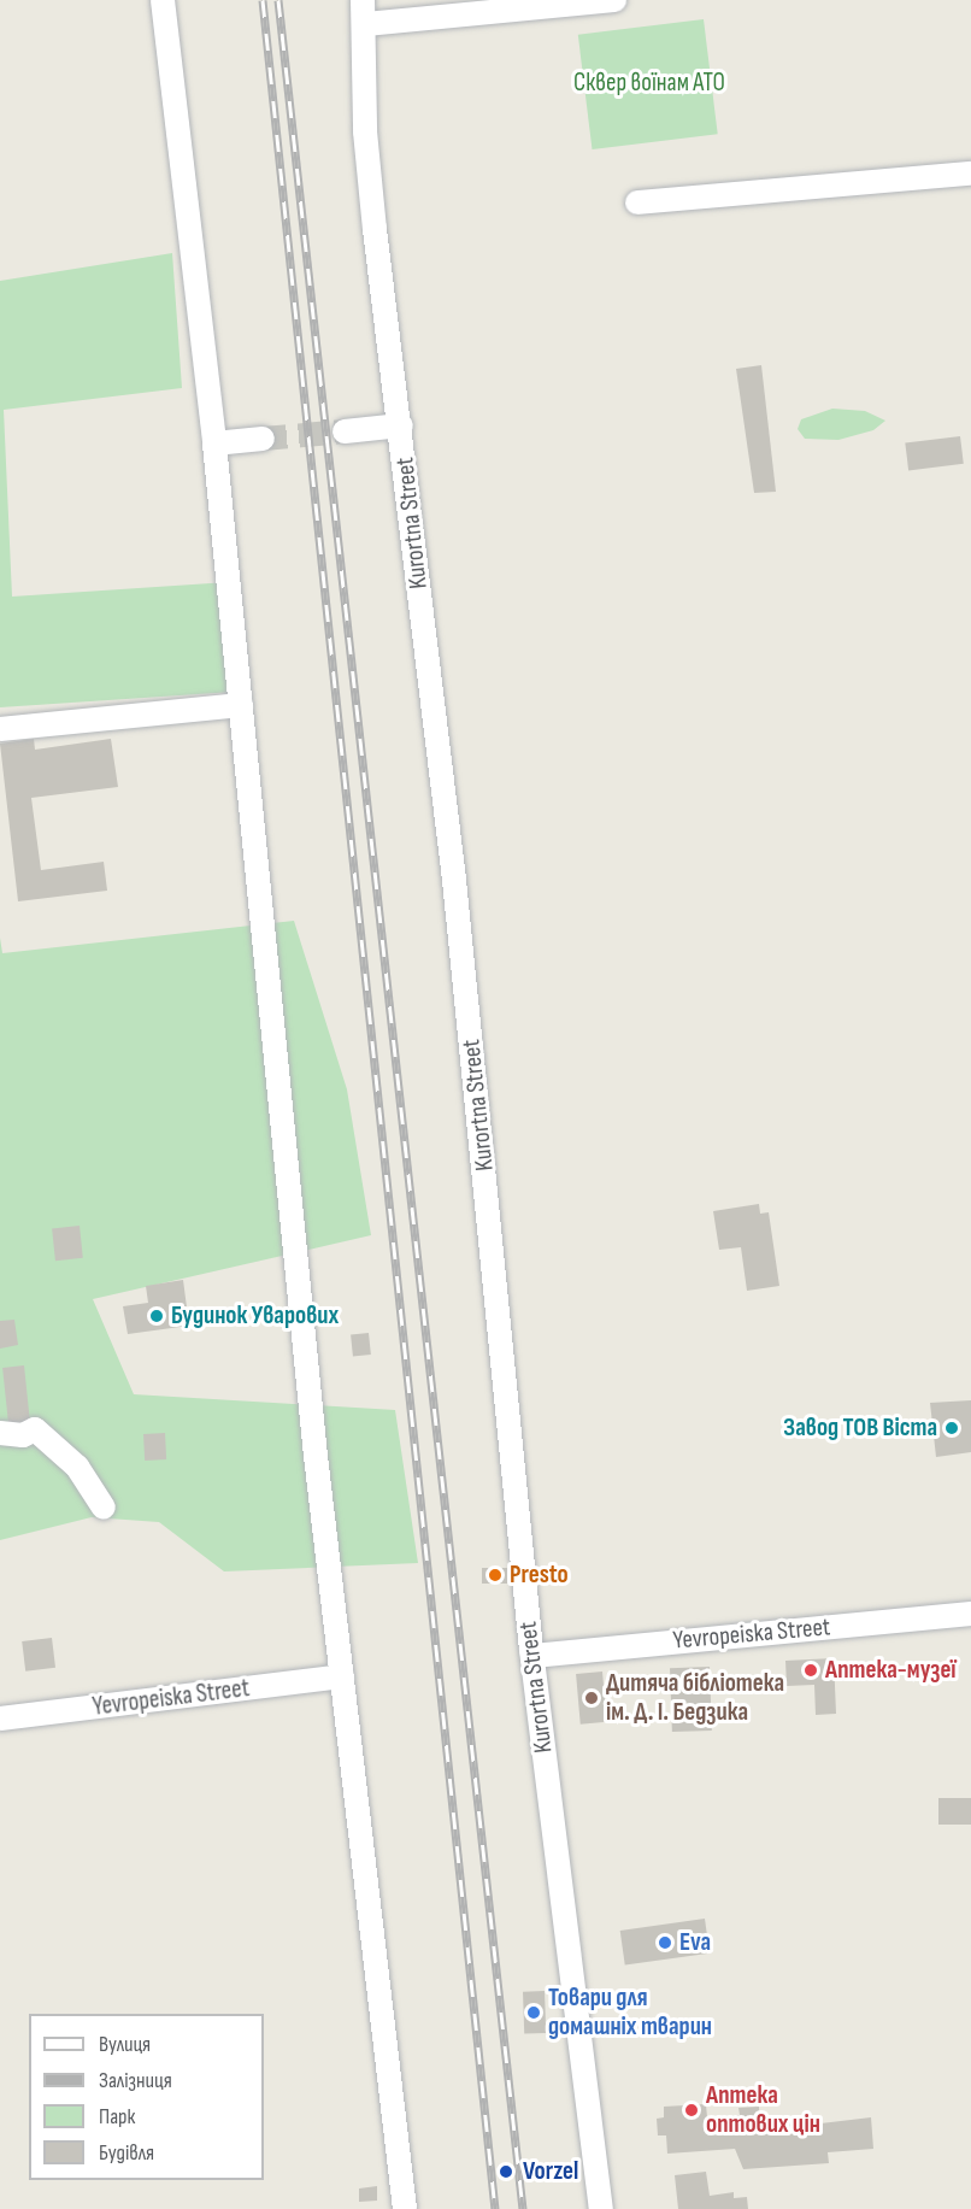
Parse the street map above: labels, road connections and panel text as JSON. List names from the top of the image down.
{
  "streets": {
    "street": ["Kurortna Street", "Yevropeiska Street"]
  },
  "crossings": [
    ["Kurortna Street", "Yevropeiska Street"]
  ],
  "parks": ["Сквер воїнам АТО"],
  "places": [
    "Будинок Уварових",
    "Завод ТОВ Віста",
    "Presto",
    "Аптека-музеї",
    "Дитяча бібліотека ім. Д. І. Бедзика",
    "Eva",
    "Товари для домашніх тварин",
    "Аптека оптових цін",
    "Vorzel"
  ],
  "legend": [
    "Вулиця",
    "Залізниця",
    "Парк",
    "Будівля"
  ]
}
